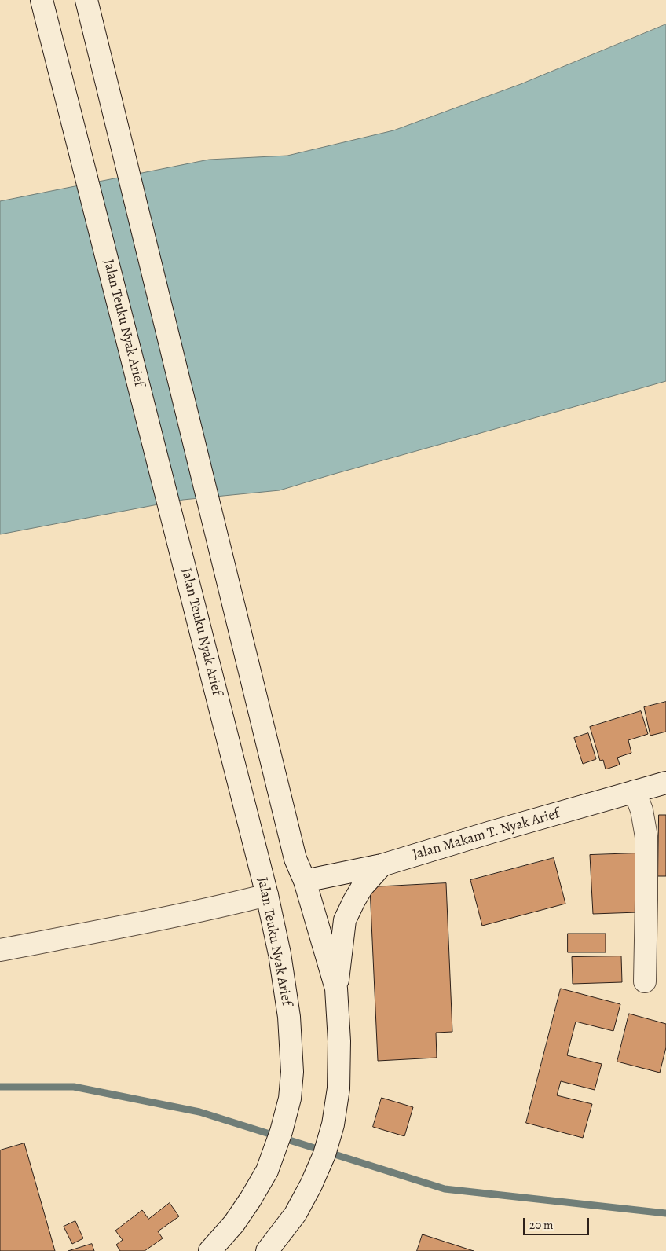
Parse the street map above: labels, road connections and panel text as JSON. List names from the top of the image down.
{
  "streets": {
    "main road": ["Jalan Teuku Nyak Arief", "Jalan Makam T. Nyak Arief"]
  },
  "scale_bar": "20 m"
}
